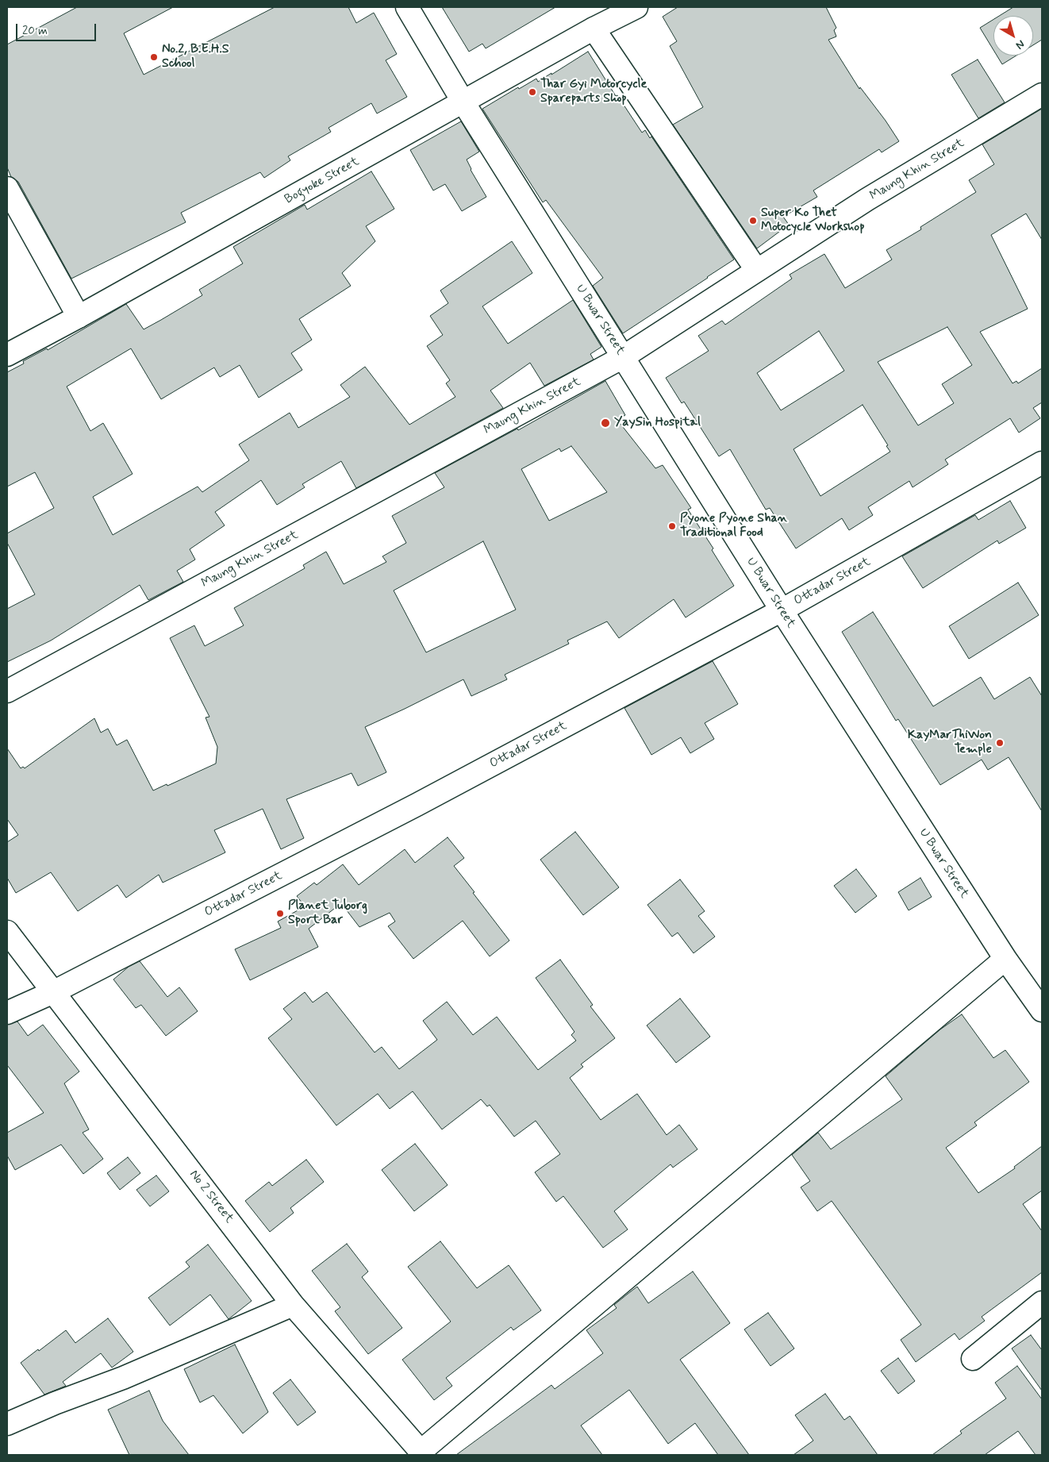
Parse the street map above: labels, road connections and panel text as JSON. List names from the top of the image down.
{
  "streets": {
    "street": [
      "Maung Khin Street",
      "Bogyoke Street",
      "U Bwar Street",
      "Ottadar Street",
      "No 2 Street"
    ]
  },
  "crossings": [
    ["Maung Khin Street", "U Bwar Street"],
    ["Bogyoke Street", "U Bwar Street"],
    ["U Bwar Street", "Ottadar Street"],
    ["Ottadar Street", "No 2 Street"]
  ],
  "places": [
    "No.2, B.E.H.S School",
    "Thar Gyi Motorcycle Spareparts Shop",
    "Super Ko Thet Motocycle Workshop",
    "YaySin Hospital",
    "Pyone Pyone Shan Traditional Food",
    "KayMarThiWon Temple",
    "Planet Tuborg Sport Bar"
  ],
  "scale_bar": "20 m",
  "north": "bottom right"
}
